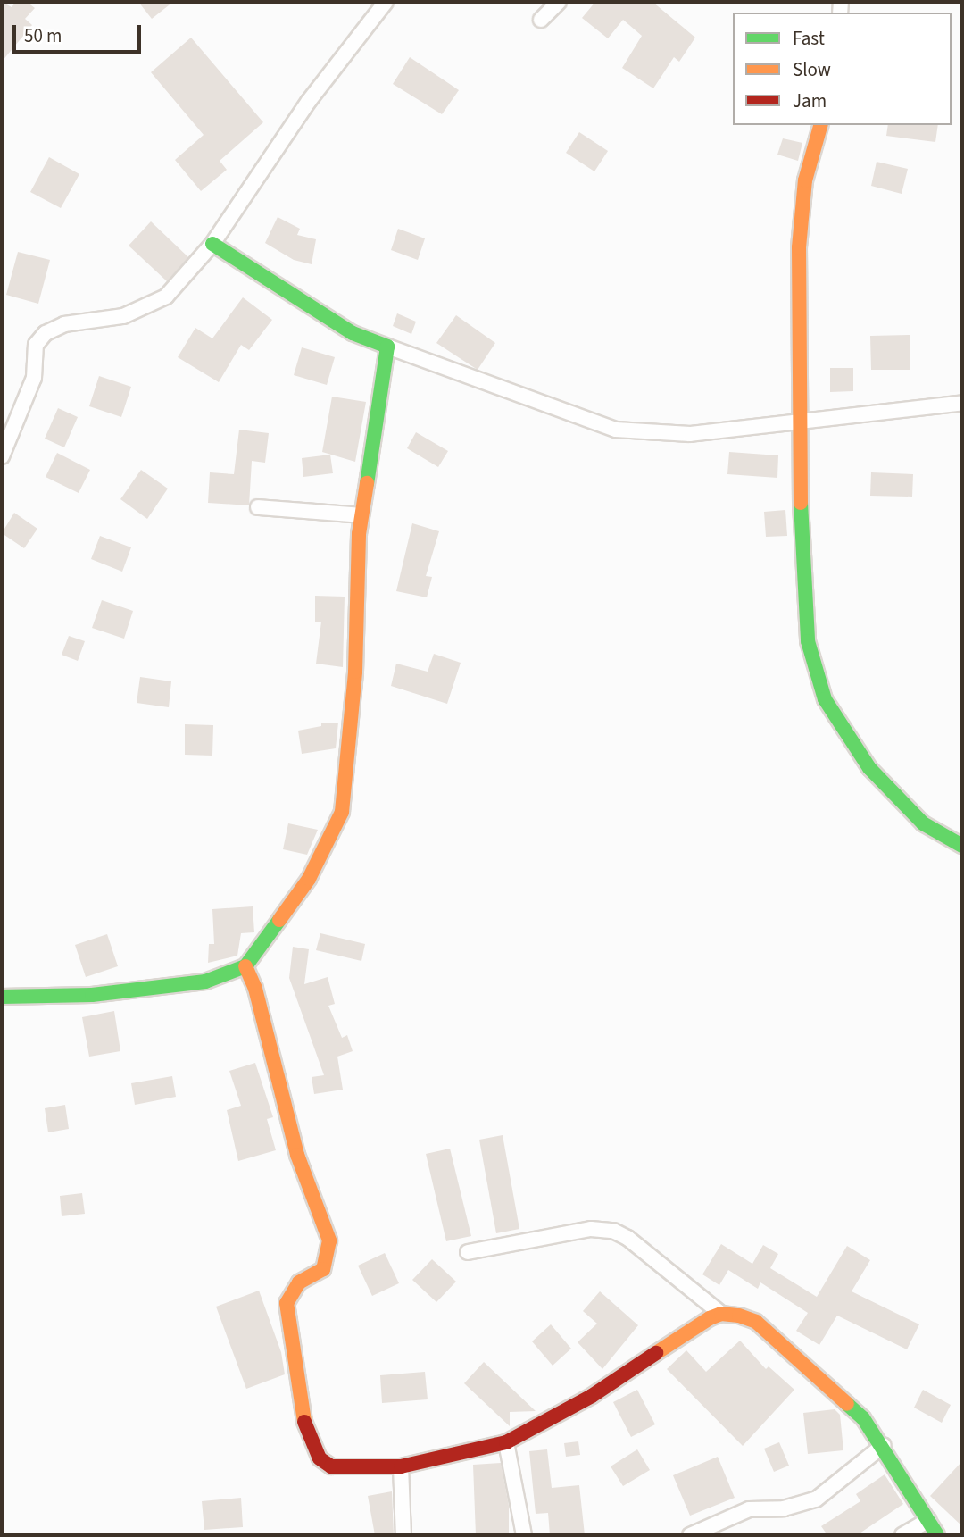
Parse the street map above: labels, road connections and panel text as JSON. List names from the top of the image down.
{
  "legend": ["Fast", "Slow", "Jam"],
  "scale_bar": "50 m"
}
